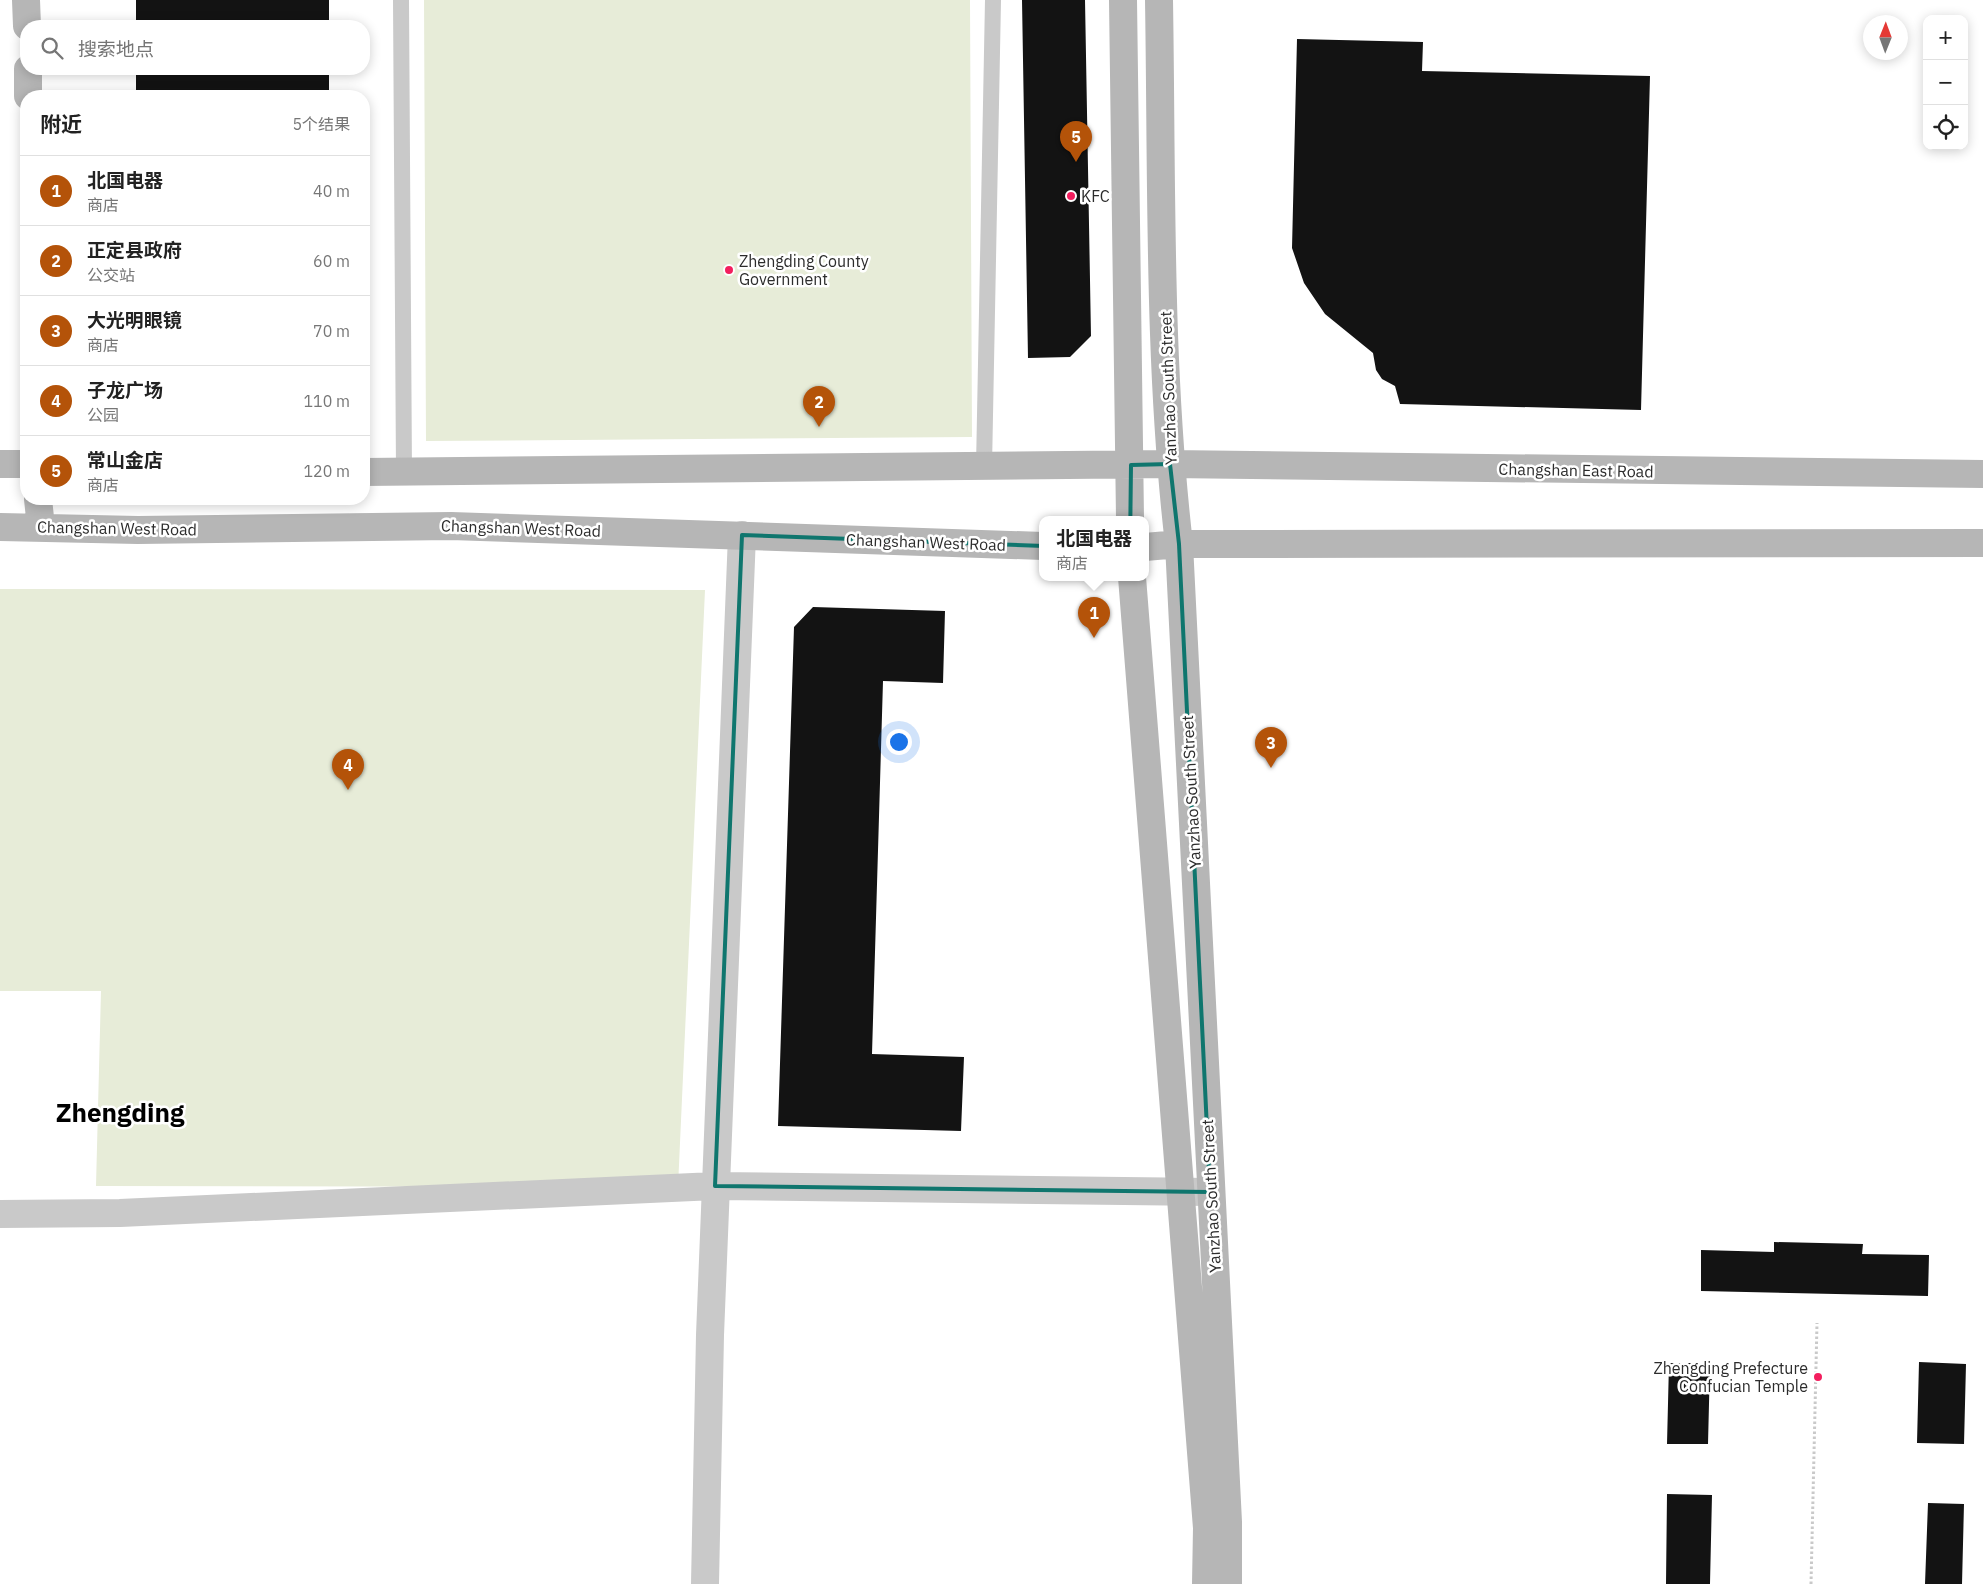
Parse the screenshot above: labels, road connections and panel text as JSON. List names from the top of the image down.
{
  "streets": {
    "main road": ["Yanzhao South Street", "Changshan East Road", "Changshan West Road"]
  },
  "crossings": [
    ["Yanzhao South Street", "Changshan East Road"]
  ],
  "districts": ["Zhengding"],
  "places": ["KFC", "Zhengding County Government", "Zhengding Prefecture Confucian Temple"],
  "north": "top",
  "page": {
    "map_buttons": ["+", "−"],
    "search": "搜索地点",
    "heading": ["附近", "5个结果"],
    "pins": [
      "5",
      "2",
      "1",
      "3",
      "4"
    ],
    "list": [
      {
        "mark": "1",
        "name": "北国电器",
        "note": "商店",
        "value": "40 m"
      },
      {
        "mark": "2",
        "name": "正定县政府",
        "note": "公交站",
        "value": "60 m"
      },
      {
        "mark": "3",
        "name": "大光明眼镜",
        "note": "商店",
        "value": "70 m"
      },
      {
        "mark": "4",
        "name": "子龙广场",
        "note": "公园",
        "value": "110 m"
      },
      {
        "mark": "5",
        "name": "常山金店",
        "note": "商店",
        "value": "120 m"
      }
    ],
    "popup": ["北国电器", "商店"]
  }
}
